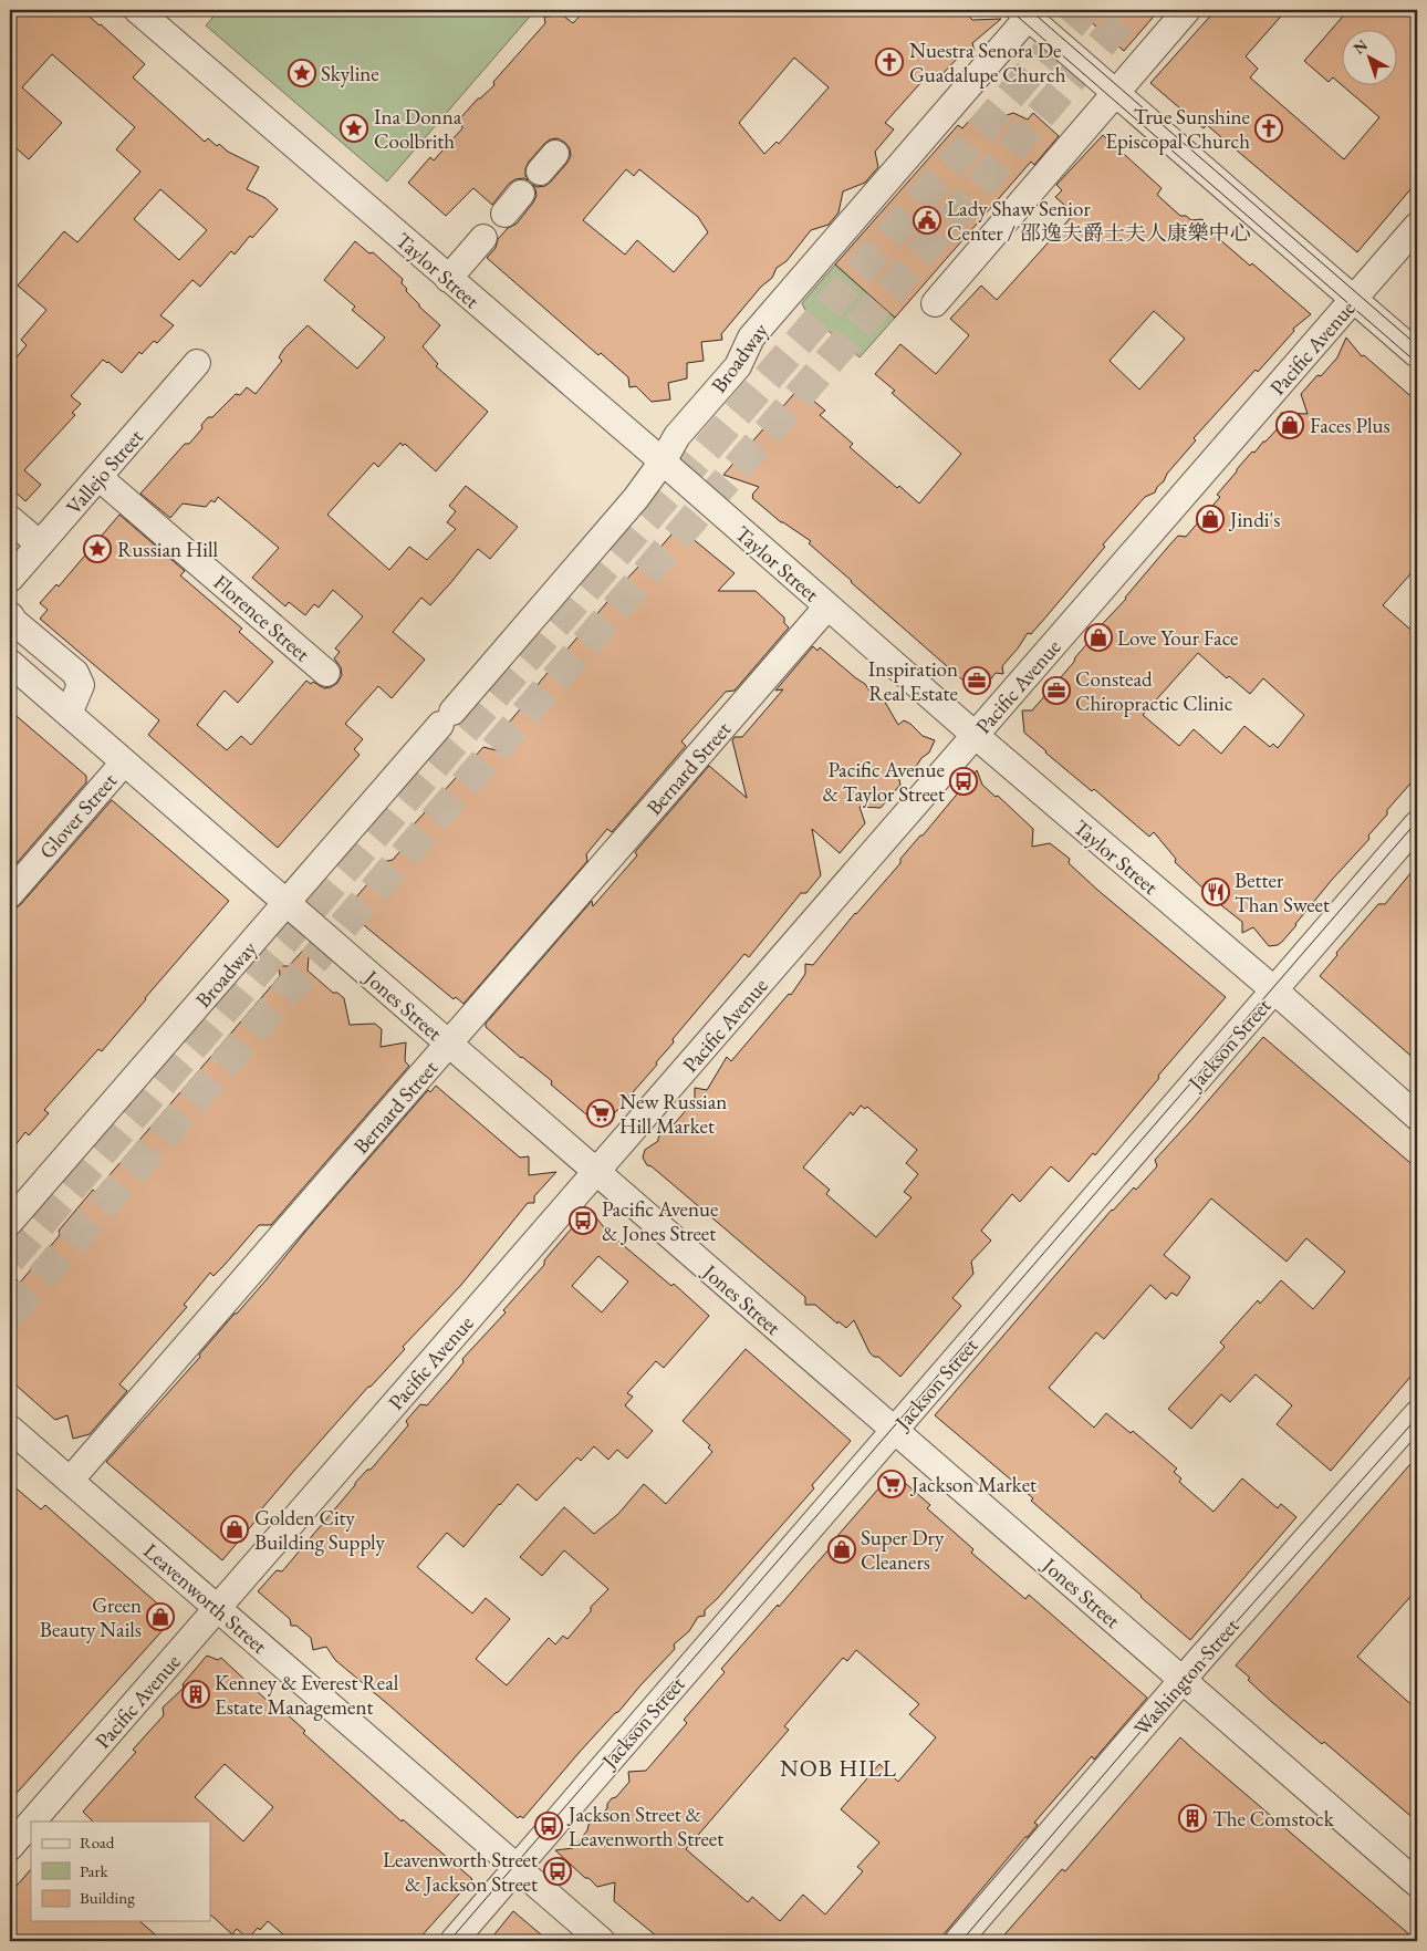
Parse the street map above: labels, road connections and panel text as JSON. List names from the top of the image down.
{
  "streets": {
    "street": [
      "Taylor Street",
      "Pacific Avenue",
      "Broadway",
      "Vallejo Street",
      "Florence Street",
      "Bernard Street",
      "Glover Street",
      "Jones Street",
      "Jackson Street",
      "Leavenworth Street",
      "Washington Street"
    ]
  },
  "crossings": [
    ["Taylor Street", "Pacific Avenue"],
    ["Taylor Street", "Broadway"],
    ["Taylor Street", "Bernard Street"],
    ["Taylor Street", "Jackson Street"],
    ["Pacific Avenue", "Jones Street"],
    ["Pacific Avenue", "Leavenworth Street"],
    ["Broadway", "Jones Street"],
    ["Vallejo Street", "Florence Street"],
    ["Bernard Street", "Jones Street"],
    ["Bernard Street", "Leavenworth Street"],
    ["Glover Street", "Jones Street"],
    ["Jones Street", "Jackson Street"],
    ["Jones Street", "Washington Street"],
    ["Jackson Street", "Leavenworth Street"]
  ],
  "districts": ["NOB HILL"],
  "places": {
    "church": ["Nuestra Senora De Guadalupe Church", "True Sunshine Episcopal Church"],
    "place": ["Skyline", "Ina Donna Coolbrith", "Russian Hill"],
    "public building": ["Lady Shaw Senior Center / 邵逸夫爵士夫人康樂中心"],
    "shop": [
      "Faces Plus",
      "Jindi's",
      "Love Your Face",
      "Golden City Building Supply",
      "Super Dry Cleaners",
      "Green Beauty Nails"
    ],
    "office": ["Inspiration Real Estate", "Constead Chiropractic Clinic"],
    "bus stop": [
      "Pacific Avenue & Taylor Street",
      "Pacific Avenue & Jones Street",
      "Jackson Street & Leavenworth Street",
      "Leavenworth Street & Jackson Street"
    ],
    "restaurant": ["Better Than Sweet"],
    "supermarket": ["New Russian Hill Market", "Jackson Market"],
    "building": ["Kenney & Everest Real Estate Management", "The Comstock"]
  },
  "legend": ["Road", "Park", "Building"],
  "north": "top left"
}
